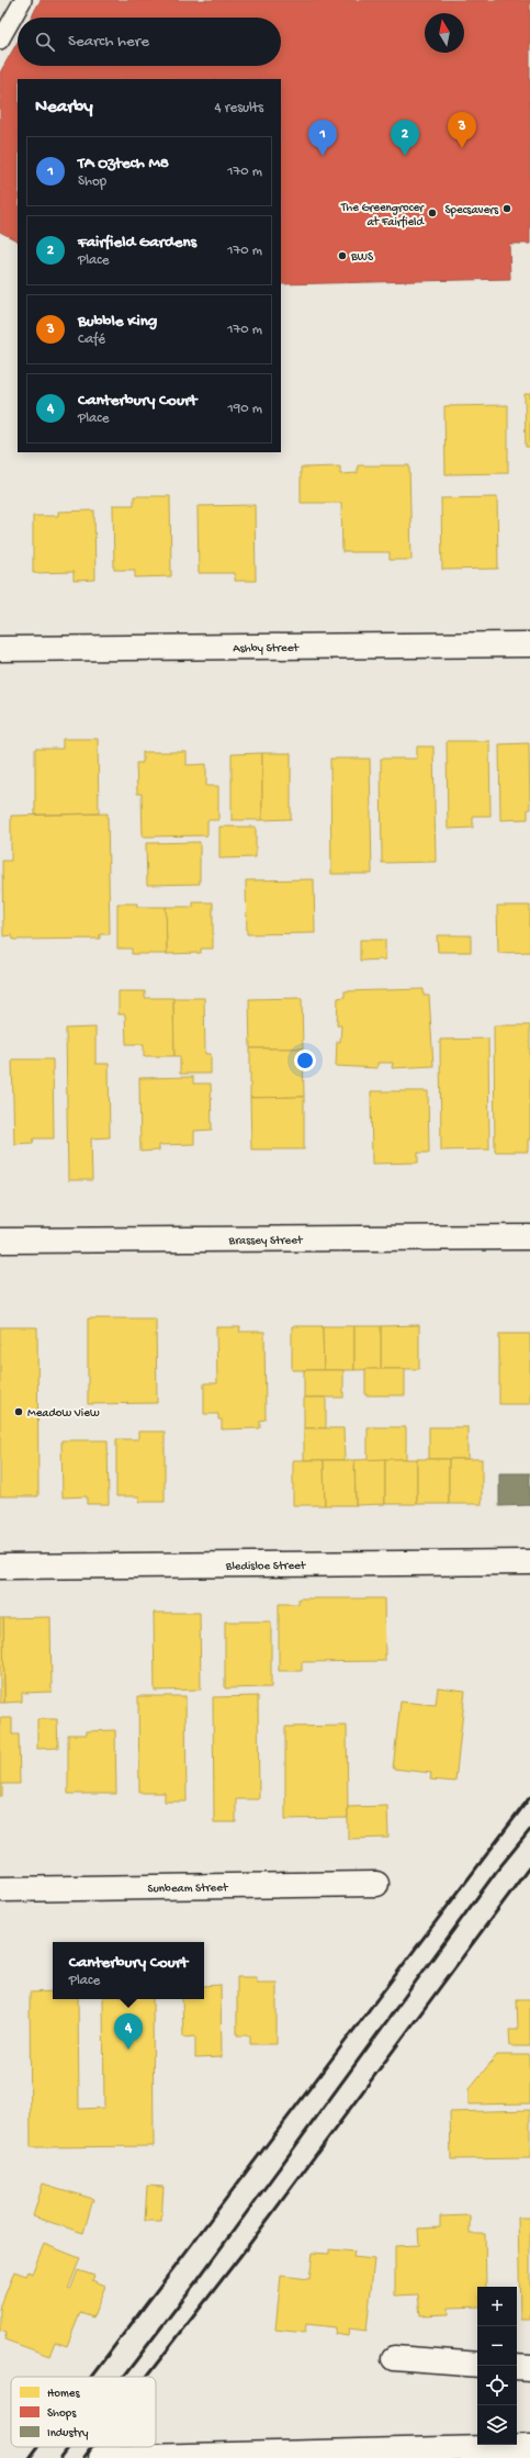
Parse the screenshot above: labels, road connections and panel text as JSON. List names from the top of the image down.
{
  "streets": {
    "street": [
      "Ashby Street",
      "Brassey Street",
      "Bledisloe Street",
      "Sunbeam Street"
    ]
  },
  "places": [
    "Specsavers",
    "The Greengrocer at Fairfield",
    "BWS",
    "Meadow View"
  ],
  "legend": ["Homes", "Shops", "Industry"],
  "north": "top",
  "page": {
    "search": "Search here",
    "heading": ["Nearby", "4 results"],
    "pins": [
      "3",
      "1",
      "2",
      "4"
    ],
    "list": [
      {
        "mark": "1",
        "name": "TA Oztech M8",
        "note": "Shop",
        "value": "170 m"
      },
      {
        "mark": "2",
        "name": "Fairfield Gardens",
        "note": "Place",
        "value": "170 m"
      },
      {
        "mark": "3",
        "name": "Bubble King",
        "note": "Café",
        "value": "170 m"
      },
      {
        "mark": "4",
        "name": "Canterbury Court",
        "note": "Place",
        "value": "190 m"
      }
    ],
    "popup": ["Canterbury Court", "Place"],
    "map_buttons": ["+", "−"]
  }
}
